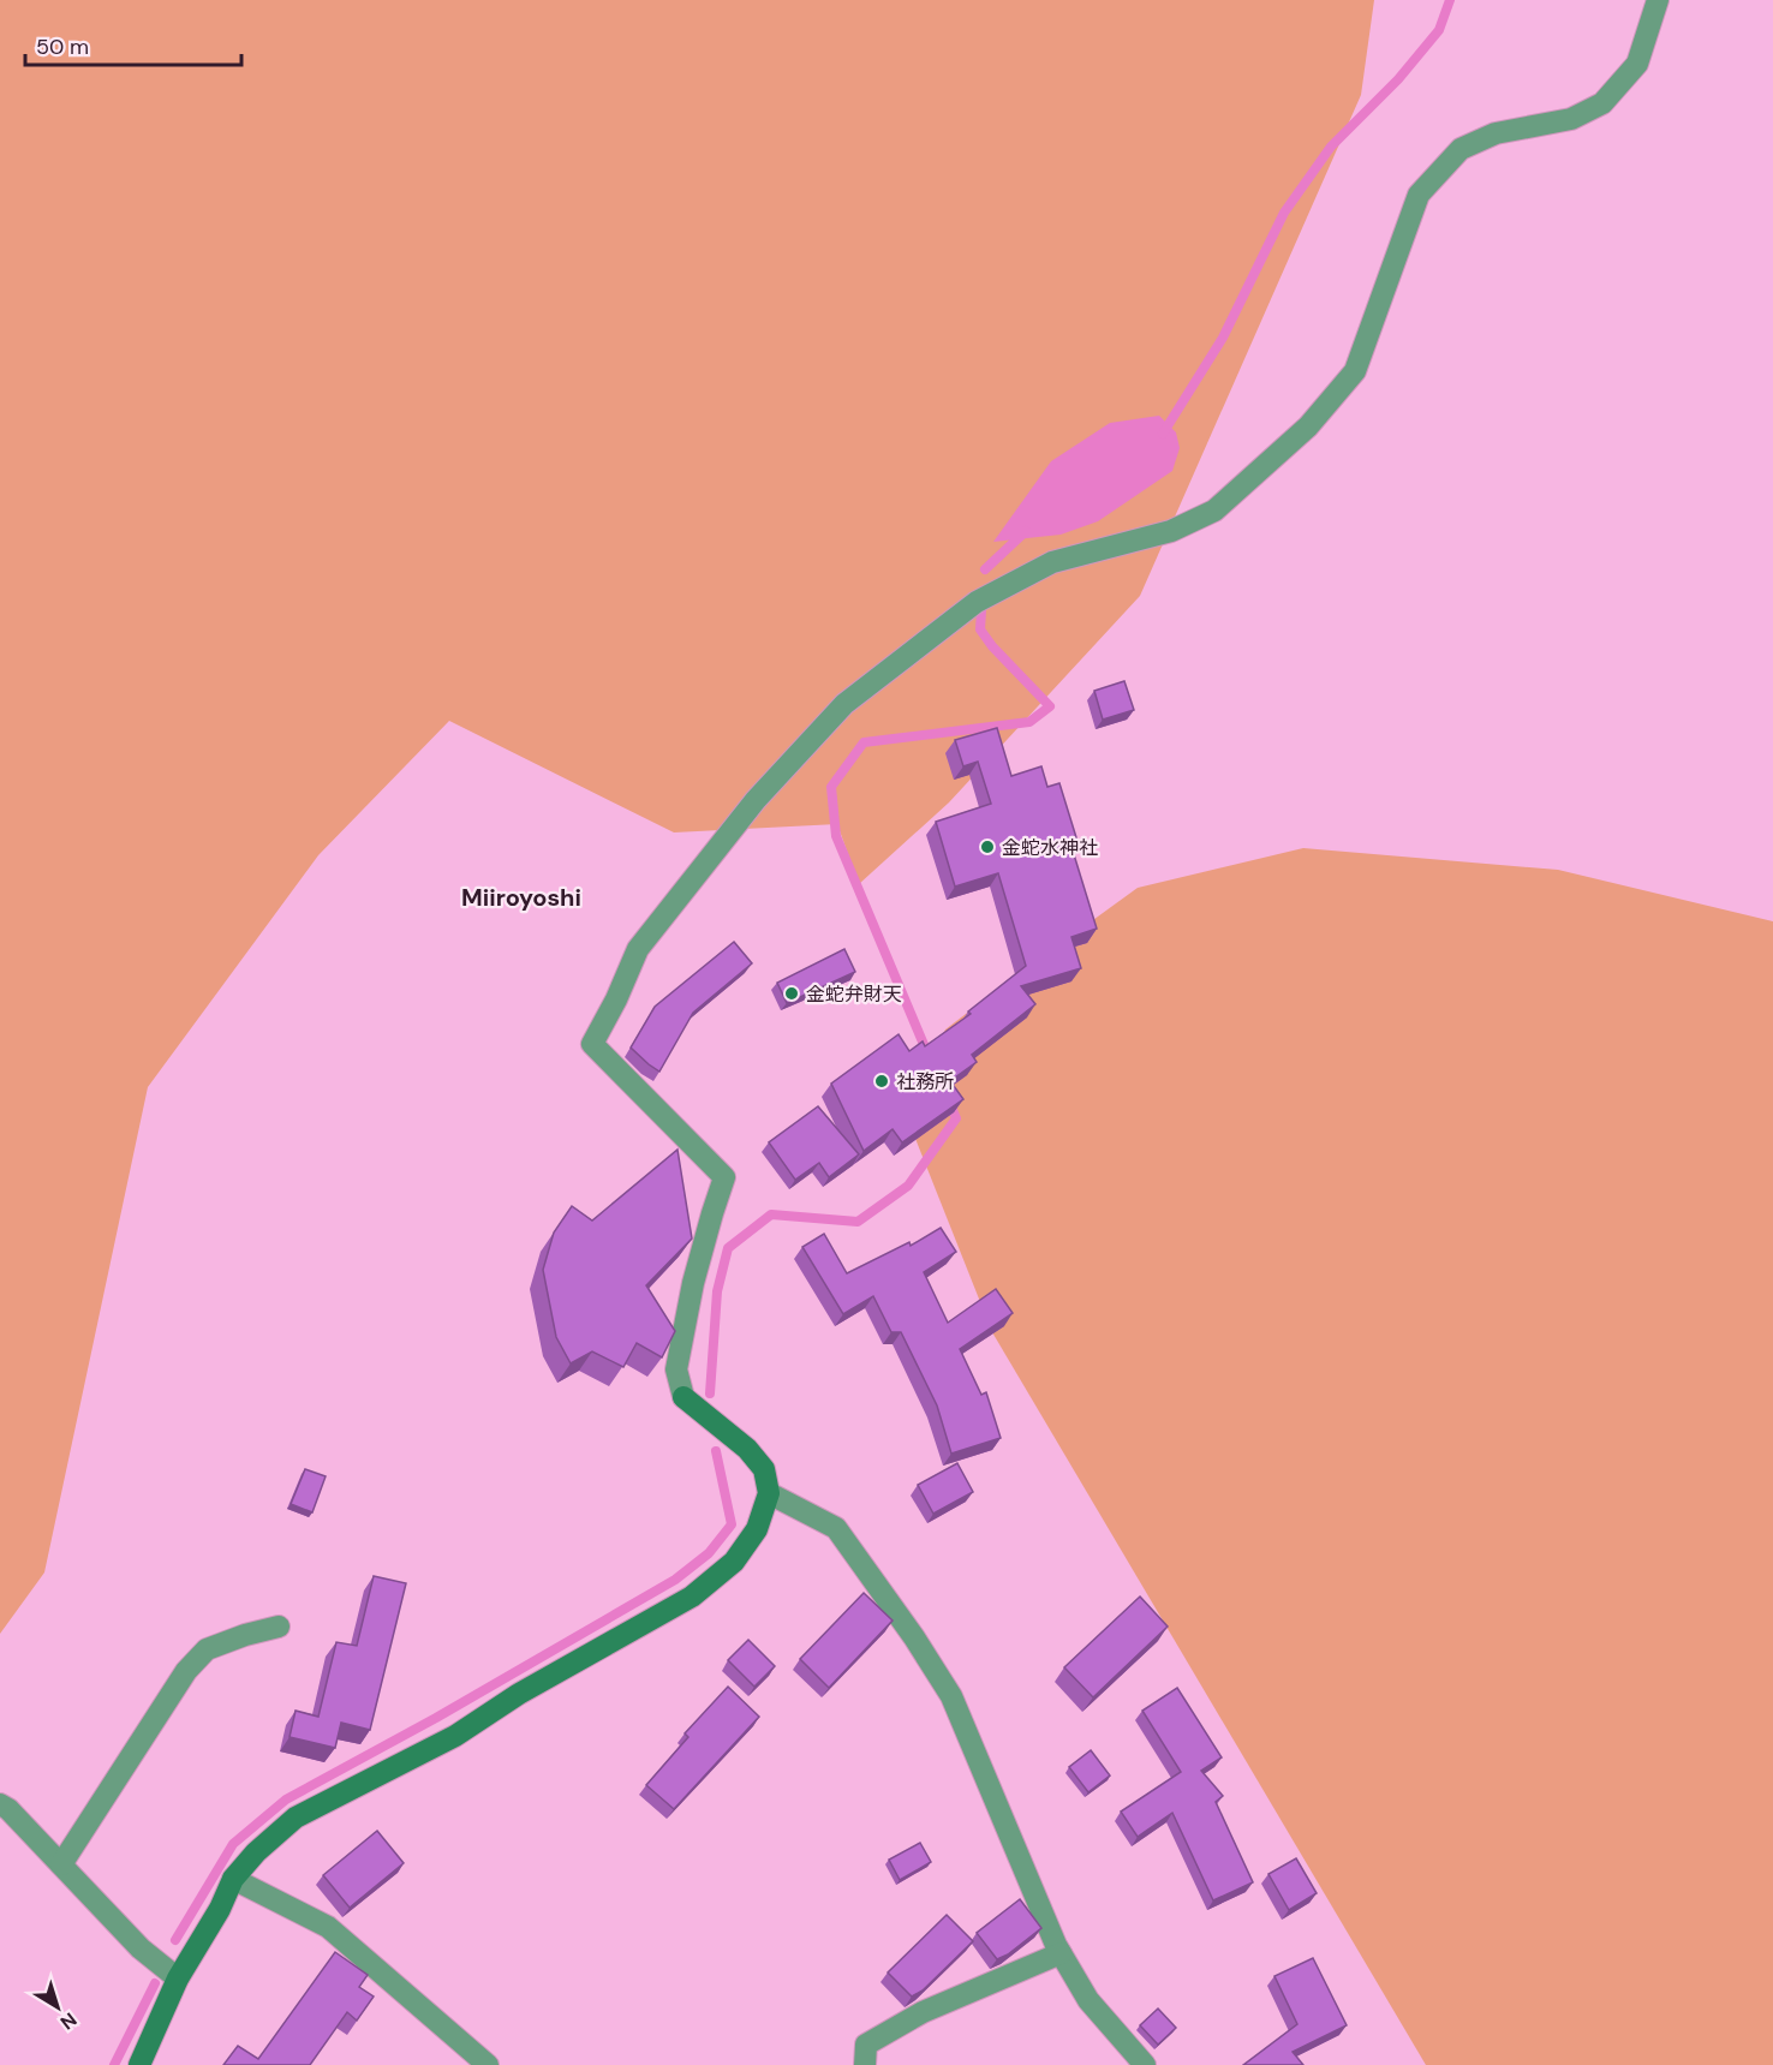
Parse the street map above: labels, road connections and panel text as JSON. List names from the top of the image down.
{
  "districts": ["Miiroyoshi"],
  "places": ["金蛇水神社", "金蛇弁財天", "社務所"],
  "scale_bar": "50 m",
  "north": "bottom right"
}
